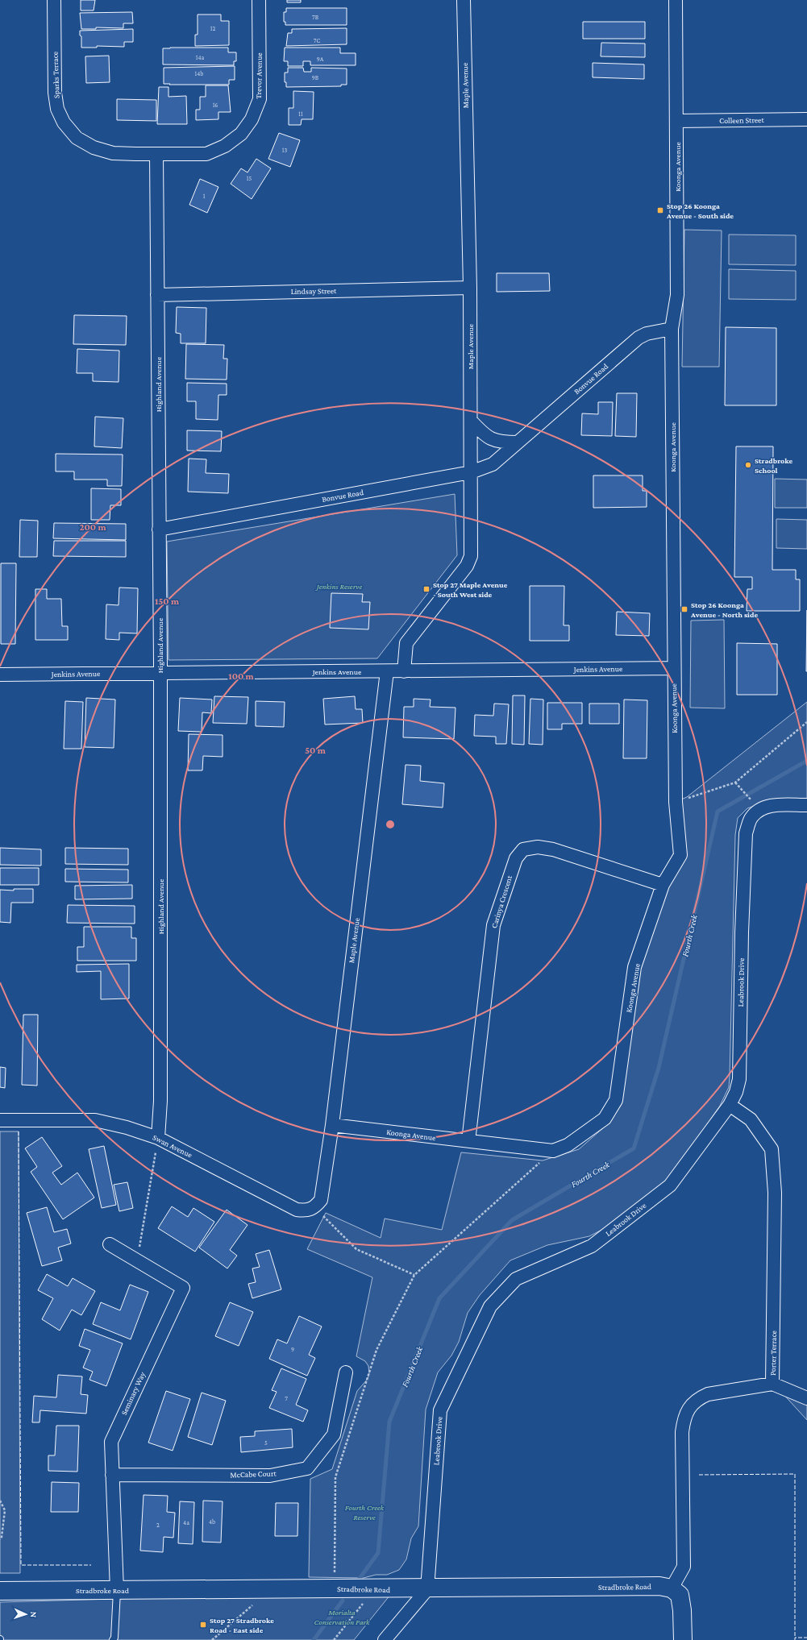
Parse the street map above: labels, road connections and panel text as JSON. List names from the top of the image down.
{
  "streets": {
    "main road": ["Stradbroke Road"],
    "street": [
      "Sparks Terrace",
      "Trevor Avenue",
      "Maple Avenue",
      "Colleen Street",
      "Koonga Avenue",
      "Lindsay Street",
      "Bonvue Road",
      "Highland Avenue",
      "Jenkins Avenue",
      "Carinya Crescent",
      "Leabrook Drive",
      "Swan Avenue",
      "Porter Terrace",
      "Seminary Way",
      "McCabe Court"
    ]
  },
  "crossings": [
    ["Sparks Terrace", "Trevor Avenue"],
    ["Sparks Terrace", "Highland Avenue"],
    ["Trevor Avenue", "Highland Avenue"],
    ["Maple Avenue", "Koonga Avenue"],
    ["Maple Avenue", "Lindsay Street"],
    ["Maple Avenue", "Bonvue Road"],
    ["Maple Avenue", "Jenkins Avenue"],
    ["Maple Avenue", "Swan Avenue"],
    ["Colleen Street", "Koonga Avenue"],
    ["Koonga Avenue", "Bonvue Road"],
    ["Koonga Avenue", "Jenkins Avenue"],
    ["Koonga Avenue", "Carinya Crescent"],
    ["Lindsay Street", "Highland Avenue"],
    ["Bonvue Road", "Highland Avenue"],
    ["Highland Avenue", "Jenkins Avenue"],
    ["Highland Avenue", "Swan Avenue"],
    ["Leabrook Drive", "Porter Terrace"],
    ["Leabrook Drive", "Stradbroke Road"],
    ["Porter Terrace", "Stradbroke Road"],
    ["Seminary Way", "McCabe Court"],
    ["Seminary Way", "Stradbroke Road"]
  ],
  "water": ["Fourth Creek"],
  "parks": ["Jenkins Reserve", "Fourth Creek Reserve", "Morialta Conservation Park"],
  "places": {
    "transit": [
      "Stop 26 Koonga Avenue - South side",
      "Stop 27 Maple Avenue - South West side",
      "Stop 26 Koonga Avenue - North side",
      "Stop 27 Stradbroke Road - East side"
    ],
    "other": ["Stradbroke School"]
  },
  "house_numbers": [
    "7B",
    "12",
    "7C",
    "14a",
    "9A",
    "14b",
    "9B",
    "16",
    "11",
    "13",
    "15",
    "1",
    "9",
    "7",
    "5",
    "4b",
    "4a",
    "2"
  ],
  "north": "right",
  "rings": [
    "200 m",
    "150 m",
    "100 m",
    "50 m"
  ]
}
